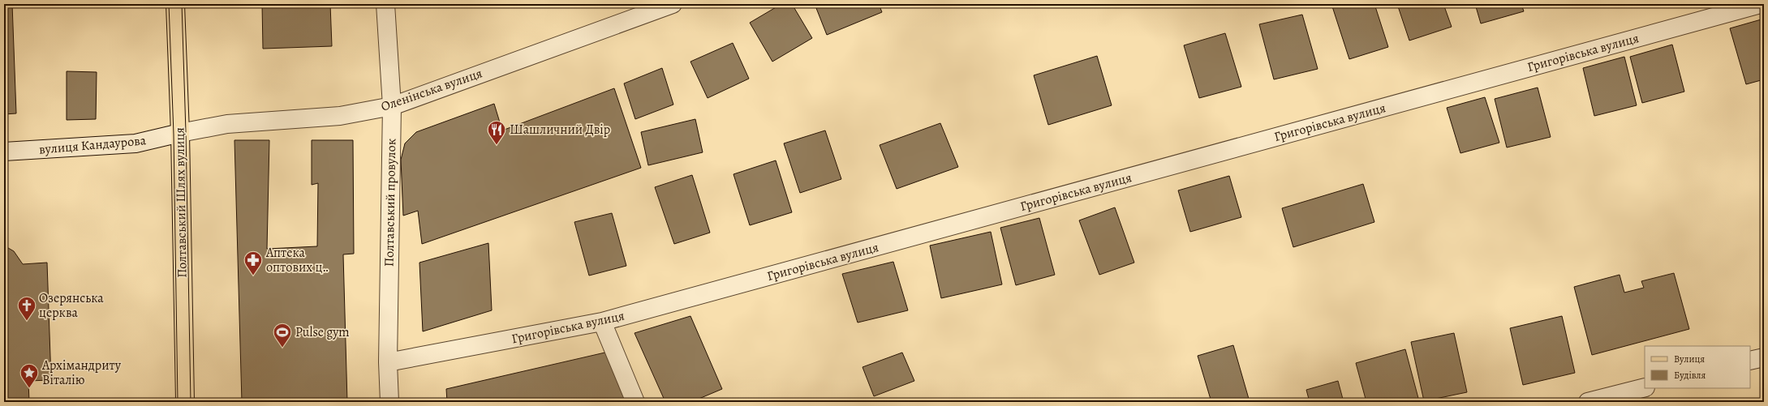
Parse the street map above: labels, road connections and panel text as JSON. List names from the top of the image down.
{
  "streets": {
    "main road": ["Полтавський Шлях вулиця"],
    "street": [
      "Григорівська вулиця",
      "Оленінська вулиця",
      "вулиця Кандаурова",
      "Полтавський провулок"
    ]
  },
  "crossings": [
    ["Григорівська вулиця", "Полтавський провулок"],
    ["Оленінська вулиця", "вулиця Кандаурова"],
    ["Оленінська вулиця", "Полтавський Шлях вулиця"],
    ["Оленінська вулиця", "Полтавський провулок"],
    ["вулиця Кандаурова", "Полтавський Шлях вулиця"]
  ],
  "places": {
    "restaurant": ["Шашличний Двір"],
    "pharmacy": ["Аптека оптових ц‥"],
    "church": ["Озерянська церква"],
    "sports": ["Pulse gym"],
    "place": ["Архімандриту Віталію"]
  },
  "legend": ["Вулиця", "Будівля"]
}
